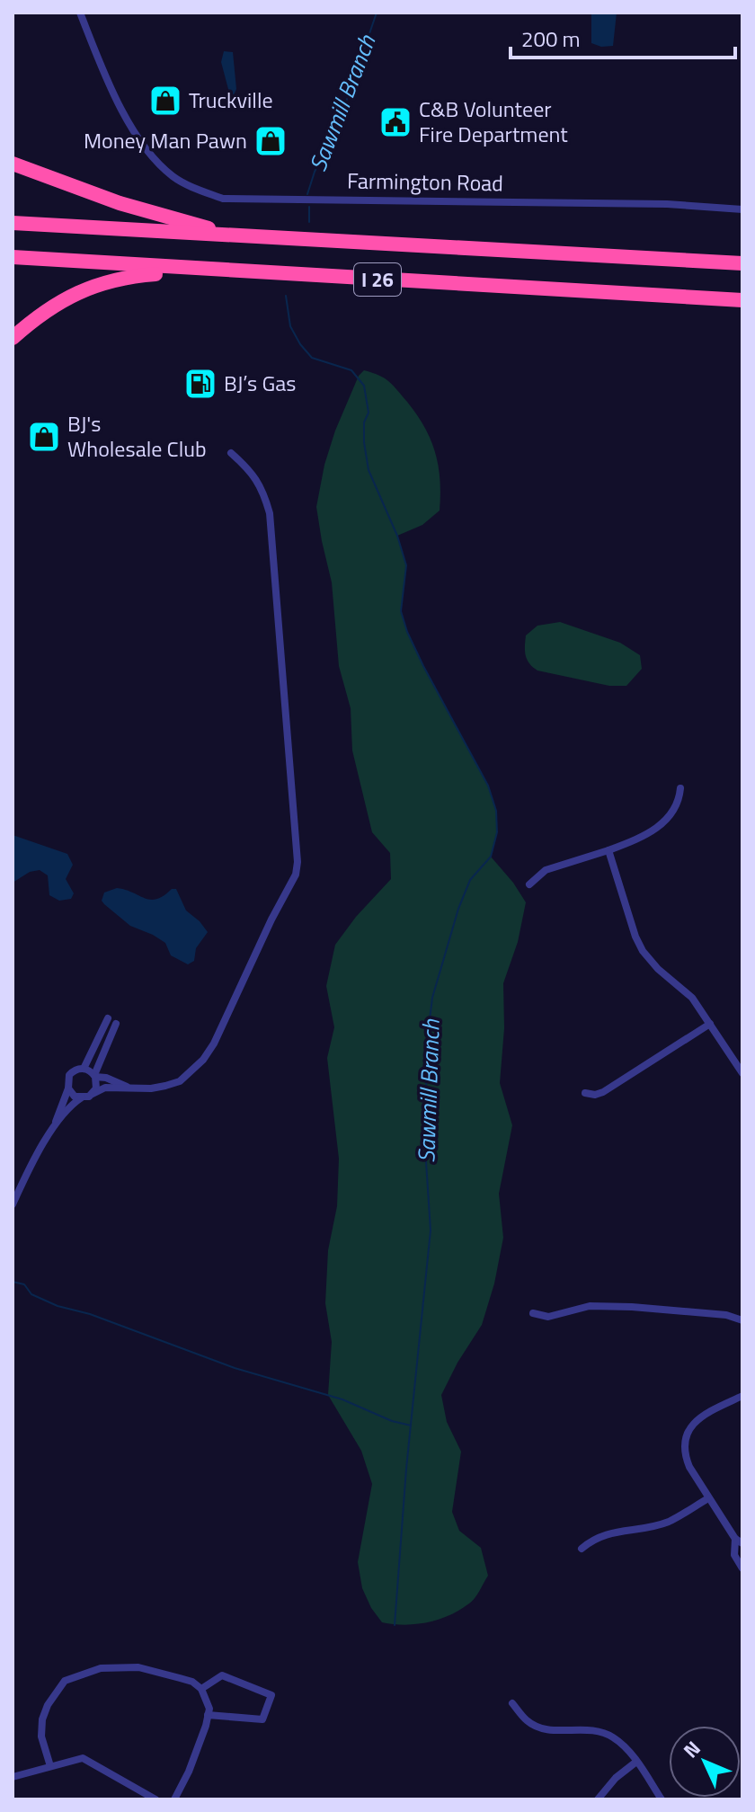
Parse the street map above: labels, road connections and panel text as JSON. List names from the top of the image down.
{
  "streets": {
    "highway": ["I 26"],
    "street": ["Farmington Road"]
  },
  "water": ["Sawmill Branch"],
  "places": {
    "shop": ["Truckville", "Money Man Pawn", "BJ's Wholesale Club"],
    "public building": ["C&B Volunteer Fire Department"],
    "fuel station": ["BJ’s Gas"]
  },
  "scale_bar": "200 m",
  "north": "top left"
}
